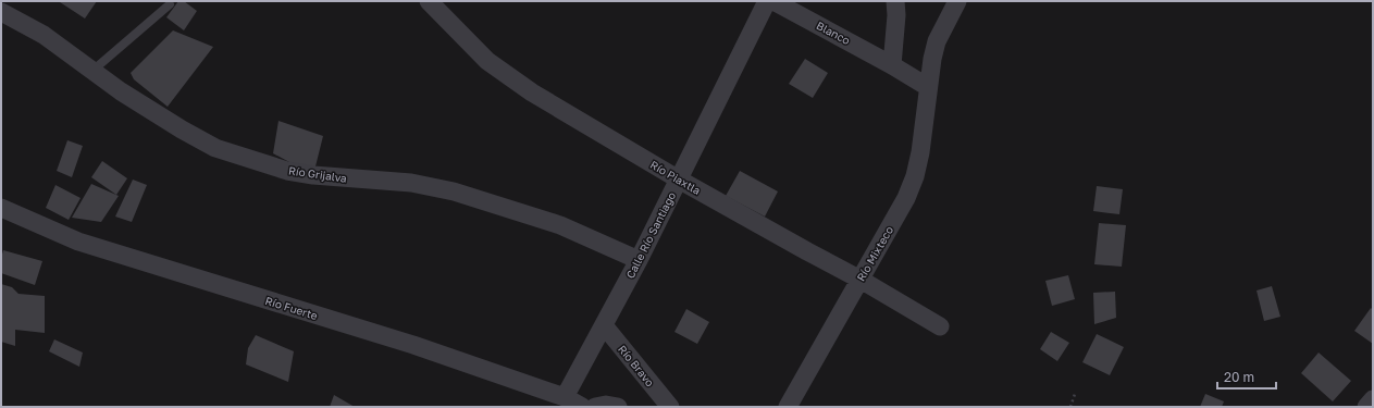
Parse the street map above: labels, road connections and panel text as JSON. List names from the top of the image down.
{
  "streets": {
    "street": [
      "Blanco",
      "Río Grijalva",
      "Río Piaxtla",
      "Calle Río Santiago",
      "Río Mixteco",
      "Río Fuerte",
      "Río Bravo"
    ]
  },
  "crossings": [
    ["Blanco", "Río Mixteco"],
    ["Río Grijalva", "Calle Río Santiago"],
    ["Río Piaxtla", "Calle Río Santiago"],
    ["Río Piaxtla", "Río Mixteco"],
    ["Calle Río Santiago", "Río Fuerte"],
    ["Calle Río Santiago", "Río Bravo"]
  ],
  "scale_bar": "20 m"
}
